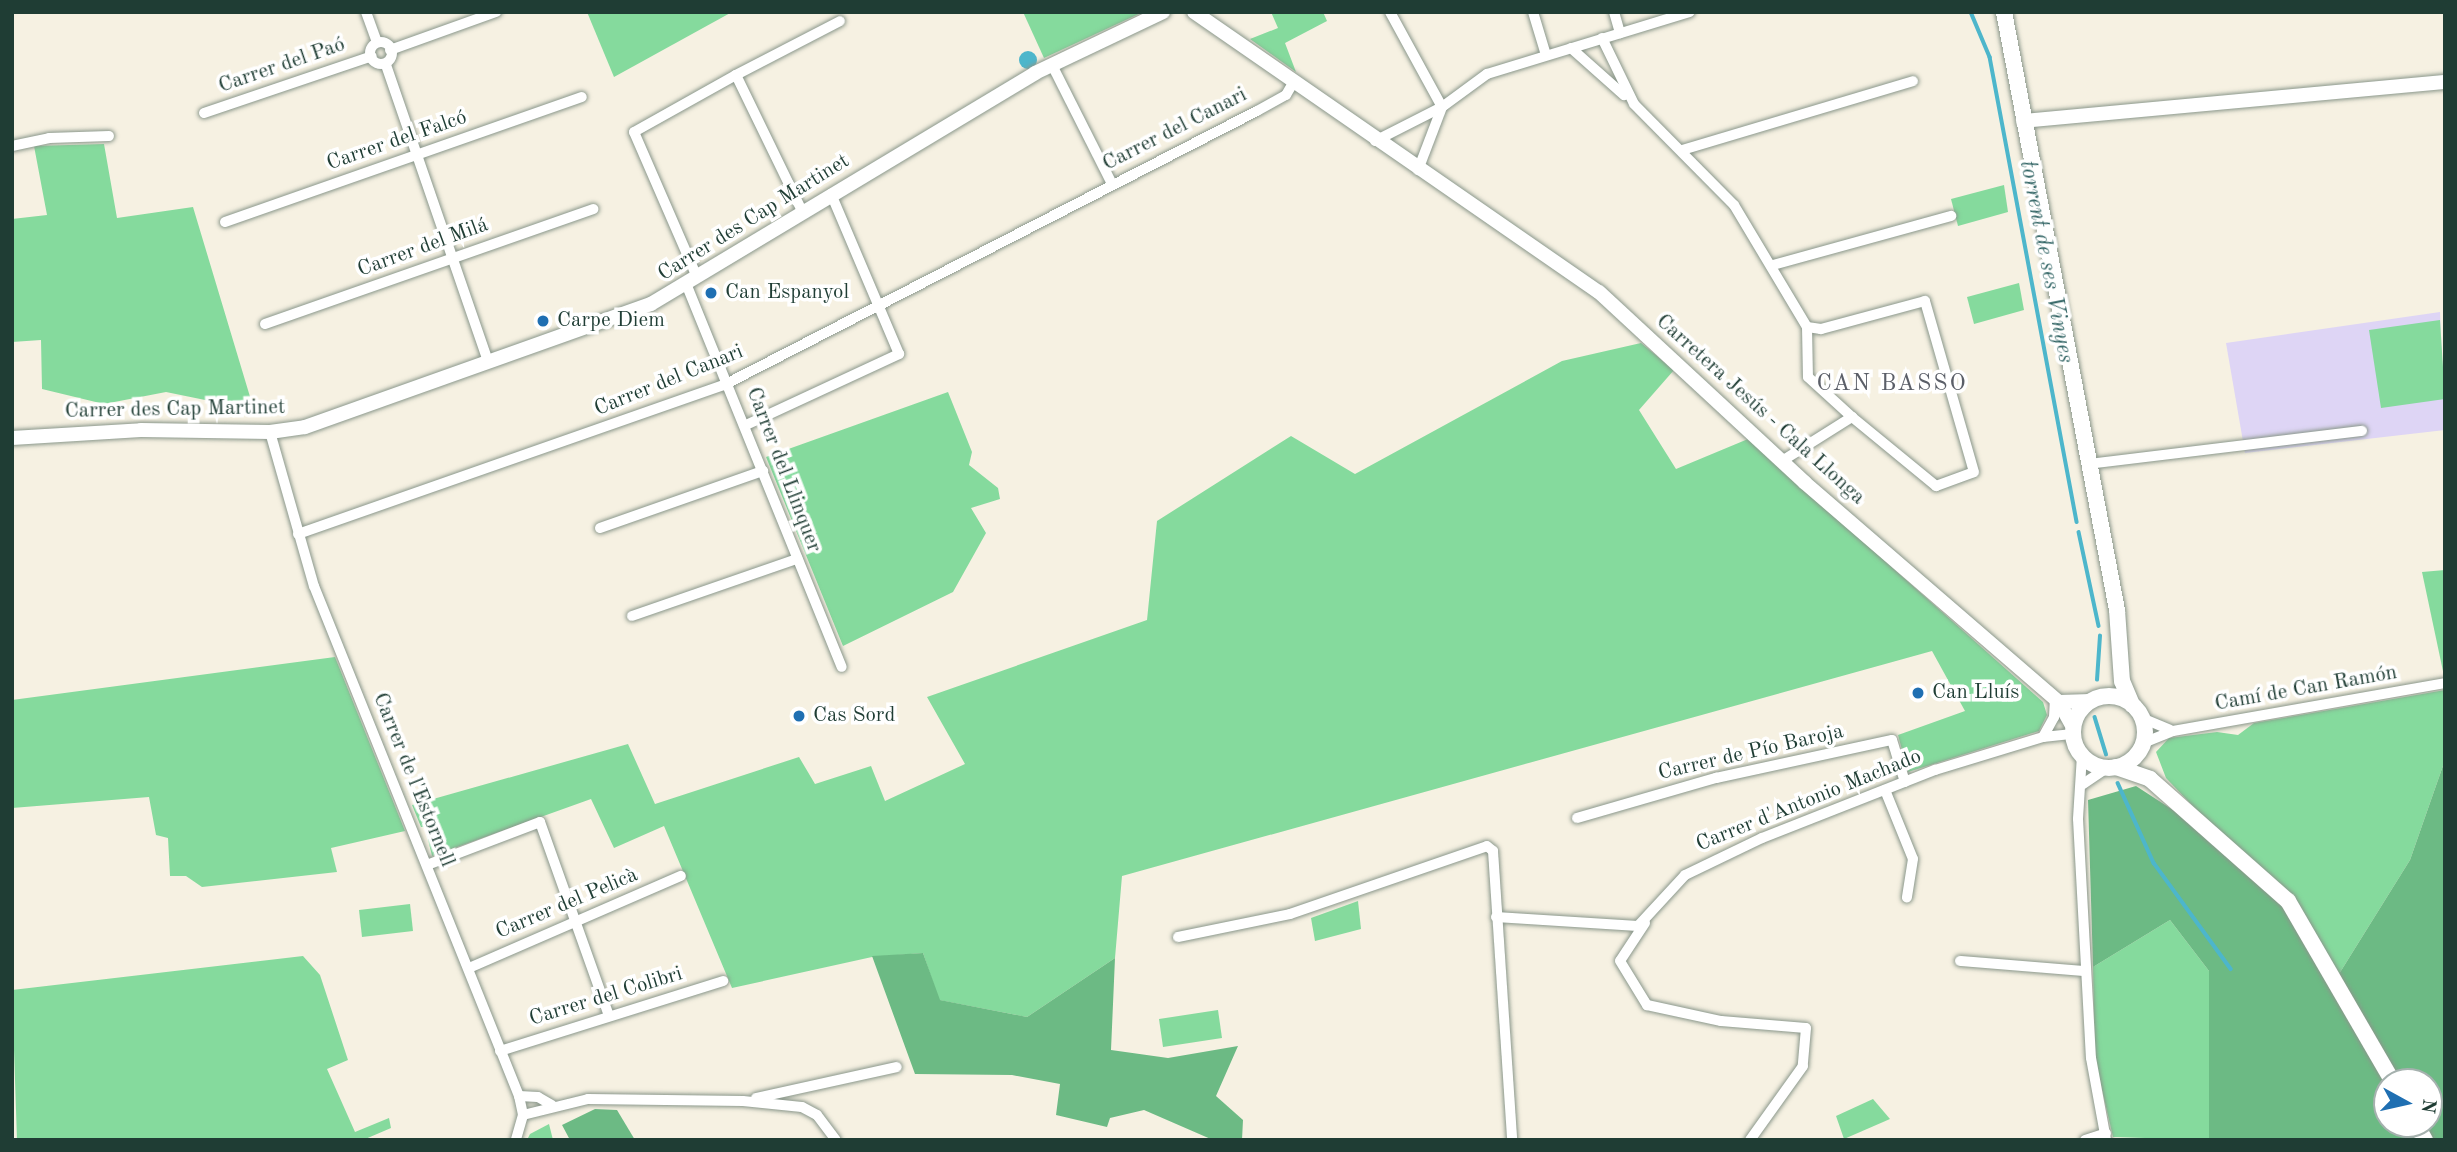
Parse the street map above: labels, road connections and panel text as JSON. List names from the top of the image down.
{
  "streets": {
    "street": [
      "Carrer del Paó",
      "Carrer del Canari",
      "Carrer del Falcó",
      "Carrer des Cap Martinet",
      "Carrer del Milá",
      "Carretera Jesús - Cala Llonga",
      "Carrer del Llinquer",
      "Camí de Can Ramón",
      "Carrer de Pío Baroja",
      "Carrer de l'Estornell",
      "Carrer d'Antonio Machado",
      "Carrer del Pelicà",
      "Carrer del Colibri"
    ]
  },
  "crossings": [
    ["Carrer del Canari", "Carretera Jesús - Cala Llonga"],
    ["Carrer del Canari", "Carrer del Llinquer"],
    ["Carrer del Canari", "Carrer de l'Estornell"],
    ["Carrer des Cap Martinet", "Carrer del Llinquer"],
    ["Carrer des Cap Martinet", "Carrer de l'Estornell"],
    ["Carretera Jesús - Cala Llonga", "Camí de Can Ramón"],
    ["Carretera Jesús - Cala Llonga", "Carrer d'Antonio Machado"],
    ["Camí de Can Ramón", "Carrer d'Antonio Machado"],
    ["Carrer de Pío Baroja", "Carrer d'Antonio Machado"],
    ["Carrer de l'Estornell", "Carrer del Pelicà"],
    ["Carrer de l'Estornell", "Carrer del Colibri"]
  ],
  "districts": ["CAN BASSO"],
  "water": ["torrent de ses Vinyes"],
  "places": [
    "Can Espanyol",
    "Carpe Diem",
    "Can Lluís",
    "Cas Sord"
  ],
  "north": "right"
}
